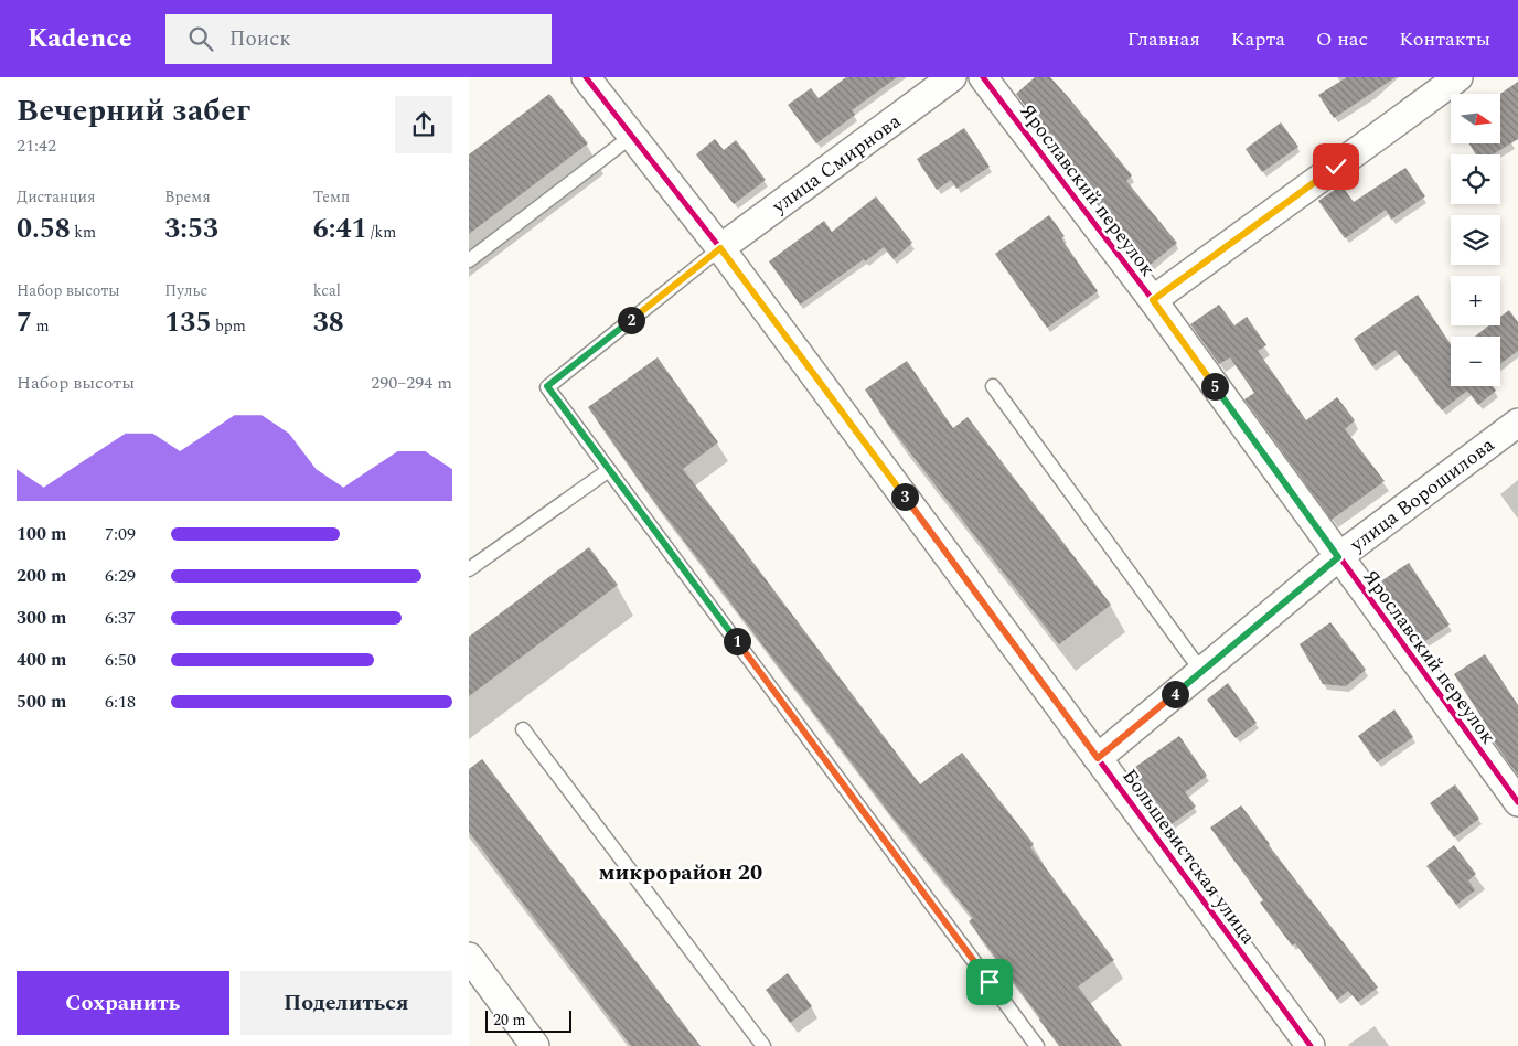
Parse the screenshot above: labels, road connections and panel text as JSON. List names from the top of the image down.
{
  "streets": {
    "street": [
      "улица Смирнова",
      "Ярославский переулок",
      "улица Ворошилова",
      "Большевистская улица"
    ]
  },
  "crossings": [
    ["улица Смирнова", "Большевистская улица"],
    ["Ярославский переулок", "улица Ворошилова"],
    ["улица Ворошилова", "Большевистская улица"]
  ],
  "districts": ["микрорайон 20"],
  "scale_bar": "20 m",
  "north": "right",
  "page": {
    "header": "Kadence",
    "search": "Поиск",
    "nav": [
      "Главная",
      "Карта",
      "О нас",
      "Контакты"
    ],
    "heading": ["Вечерний забег", "21:42"],
    "map_buttons": ["+", "−"],
    "stats": [
      ["Дистанция", "0.58 km"],
      ["Время", "3:53"],
      ["Темп", "6:41 /km"],
      ["Набор высоты", "7 m"],
      ["Пульс", "135 bpm"],
      ["kcal", "38"]
    ],
    "pins": [
      "2",
      "5",
      "3",
      "1",
      "4"
    ],
    "chart": ["Набор высоты", "290–294 m"],
    "list": [
      {
        "name": "100 m",
        "note": "7:09"
      },
      {
        "name": "200 m",
        "note": "6:29"
      },
      {
        "name": "300 m",
        "note": "6:37"
      },
      {
        "name": "400 m",
        "note": "6:50"
      },
      {
        "name": "500 m",
        "note": "6:18"
      }
    ],
    "buttons": ["Сохранить", "Поделиться"],
    "scale": "20 m"
  }
}
